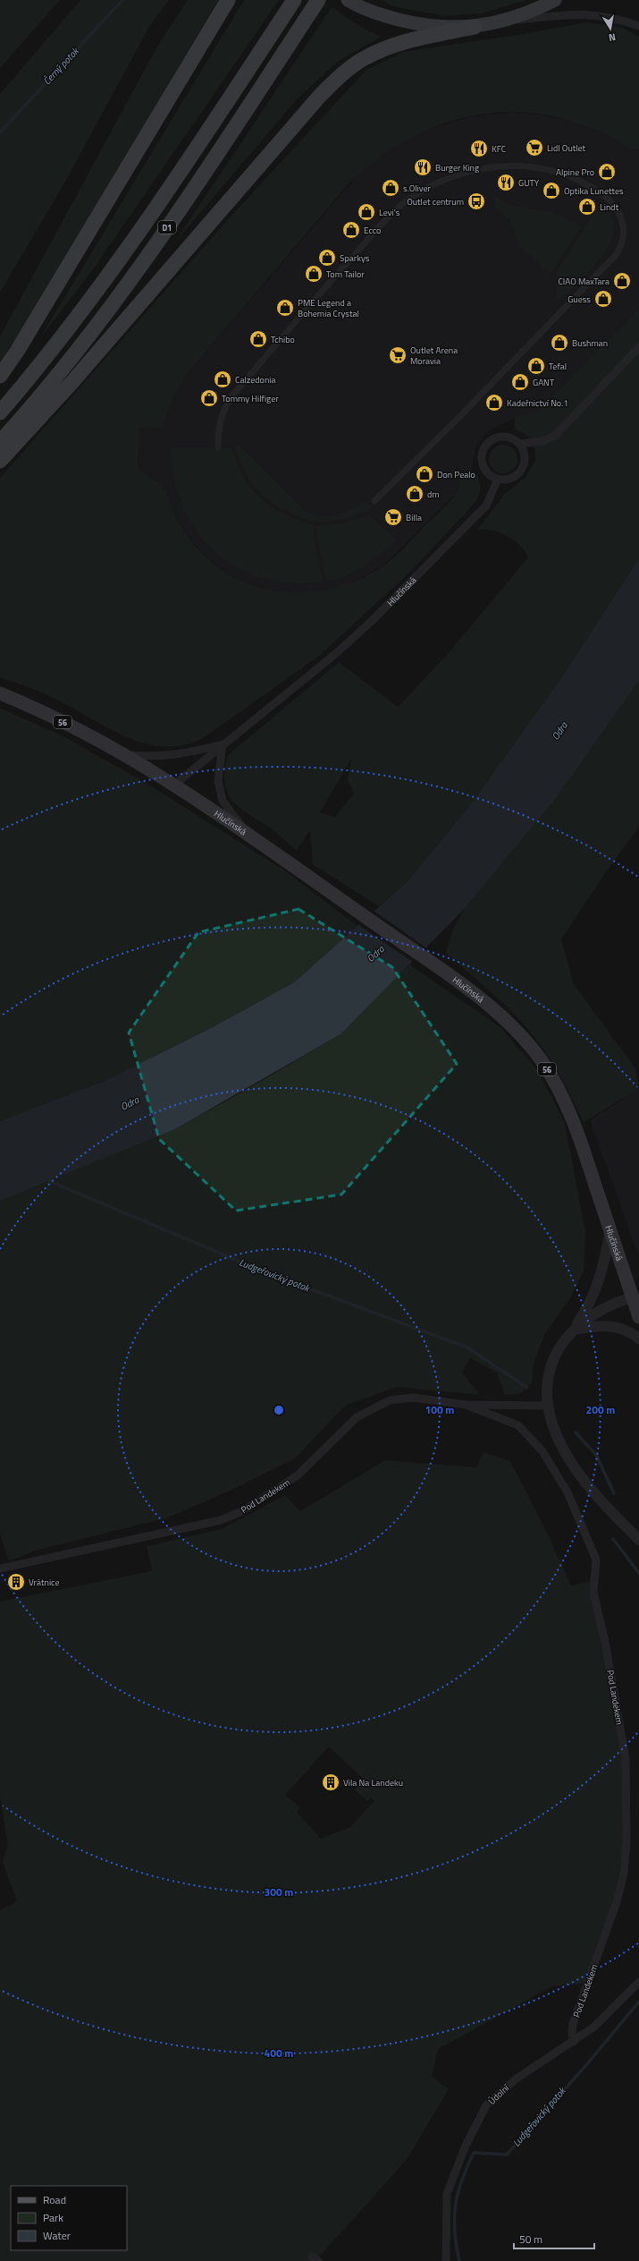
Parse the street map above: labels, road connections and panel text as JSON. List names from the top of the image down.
{
  "streets": {
    "highway": ["D1"],
    "main road": ["Hlučínská", "56"],
    "street": ["Pod Landekem", "Údolní"]
  },
  "crossings": [
    ["Pod Landekem", "Údolní"]
  ],
  "water": ["Černý potok", "Odra", "Ludgeřovický potok"],
  "places": {
    "supermarket": ["Lidl Outlet", "Outlet Arena Moravia", "Billa"],
    "restaurant": ["KFC", "Burger King", "GUTY"],
    "shop": [
      "Alpine Pro",
      "s.Oliver",
      "Optika Lunettes",
      "Lindt",
      "Levi's",
      "Ecco",
      "Sparkys",
      "Tom Tailor",
      "CIAO MaxTara",
      "Guess",
      "PME Legend a Bohemia Crystal",
      "Tchibo",
      "Bushman",
      "Tefal",
      "Calzedonia",
      "GANT",
      "Tommy Hilfiger",
      "Kadeřnictví No.1",
      "Don Pealo",
      "dm"
    ],
    "bus stop": ["Outlet centrum"],
    "building": ["Vrátnice", "Vila Na Landeku"]
  },
  "legend": ["Road", "Park", "Water"],
  "scale_bar": "50 m",
  "north": "bottom",
  "rings": [
    "100 m",
    "200 m",
    "300 m",
    "400 m"
  ]
}
